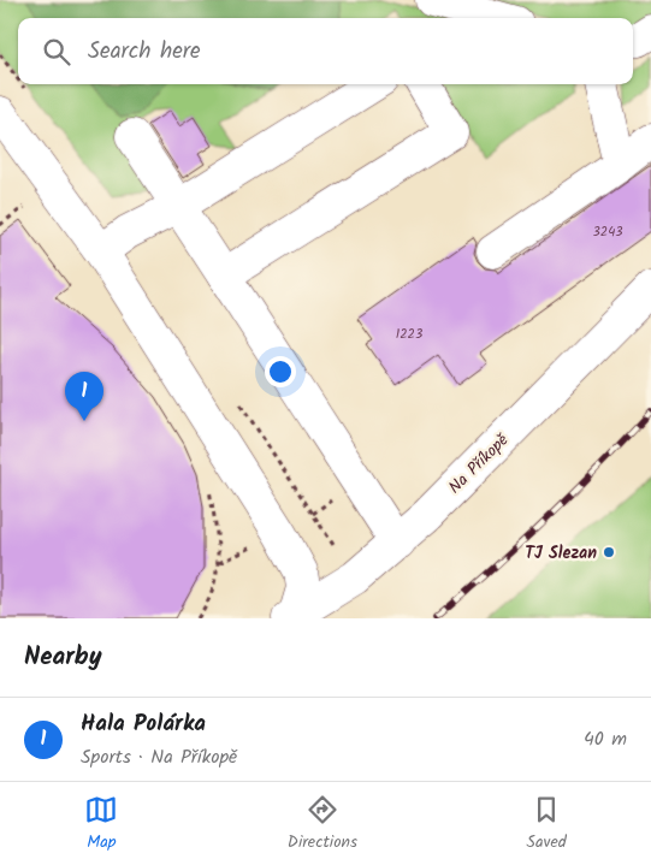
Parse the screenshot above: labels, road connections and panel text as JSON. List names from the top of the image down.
{
  "streets": {
    "street": ["Na Příkopě"]
  },
  "places": ["TJ Slezan"],
  "house_numbers": ["3243", "1223"],
  "page": {
    "search": "Search here",
    "pins": "1",
    "heading": "Nearby",
    "list": [
      {
        "mark": "1",
        "name": "Hala Polárka",
        "note": "Sports · Na Příkopě",
        "value": "40 m"
      }
    ],
    "nav": ["Map", "Directions", "Saved"]
  }
}
